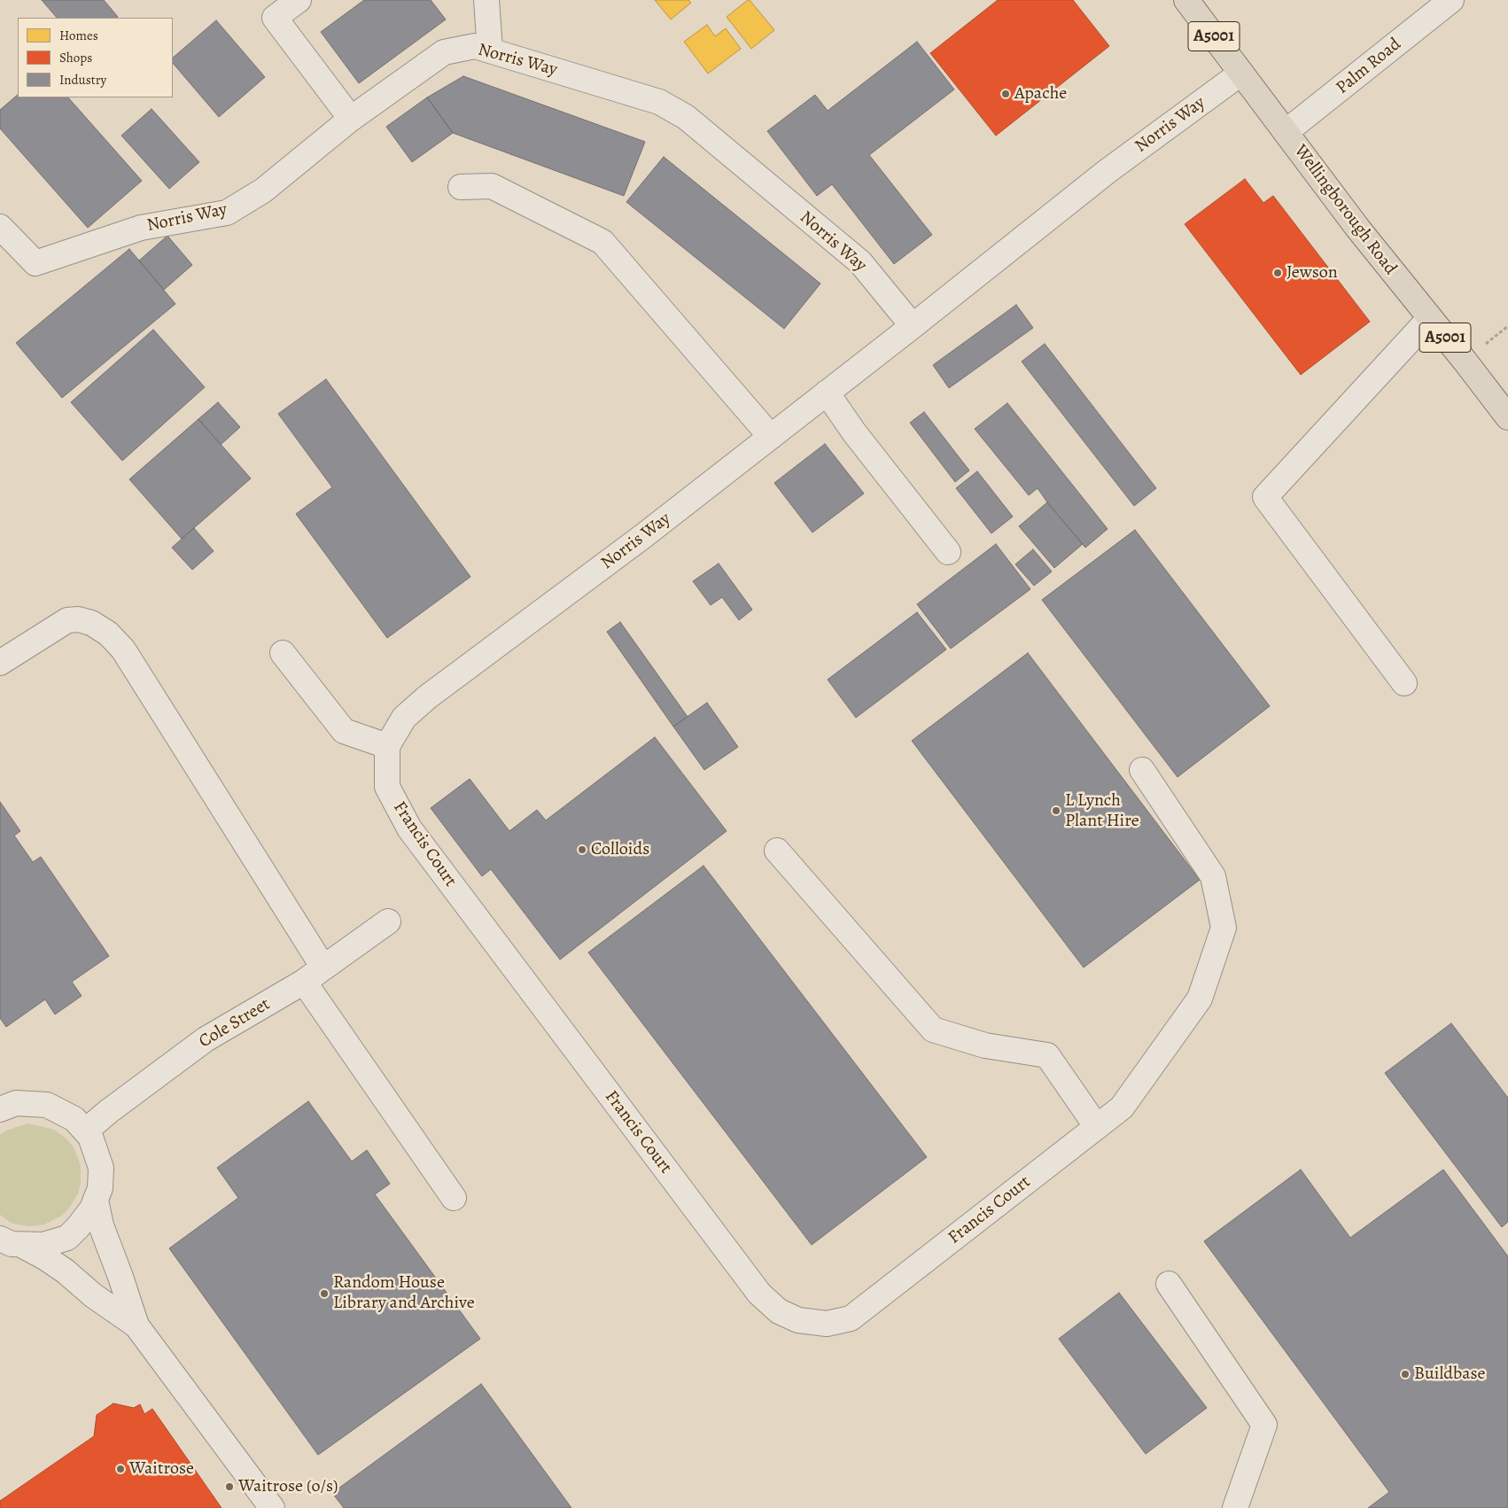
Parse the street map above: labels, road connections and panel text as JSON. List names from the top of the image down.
{
  "streets": {
    "main road": ["A5001", "Wellingborough Road"],
    "street": [
      "Norris Way",
      "Palm Road",
      "Francis Court",
      "Cole Street"
    ]
  },
  "crossings": [
    ["Norris Way", "Wellingborough Road"],
    ["Norris Way", "Francis Court"],
    ["Palm Road", "Wellingborough Road"]
  ],
  "places": [
    "Apache",
    "Jewson",
    "L Lynch Plant Hire",
    "Colloids",
    "Random House Library and Archive",
    "Buildbase",
    "Waitrose",
    "Waitrose (o/s)"
  ],
  "legend": ["Homes", "Shops", "Industry"]
}
